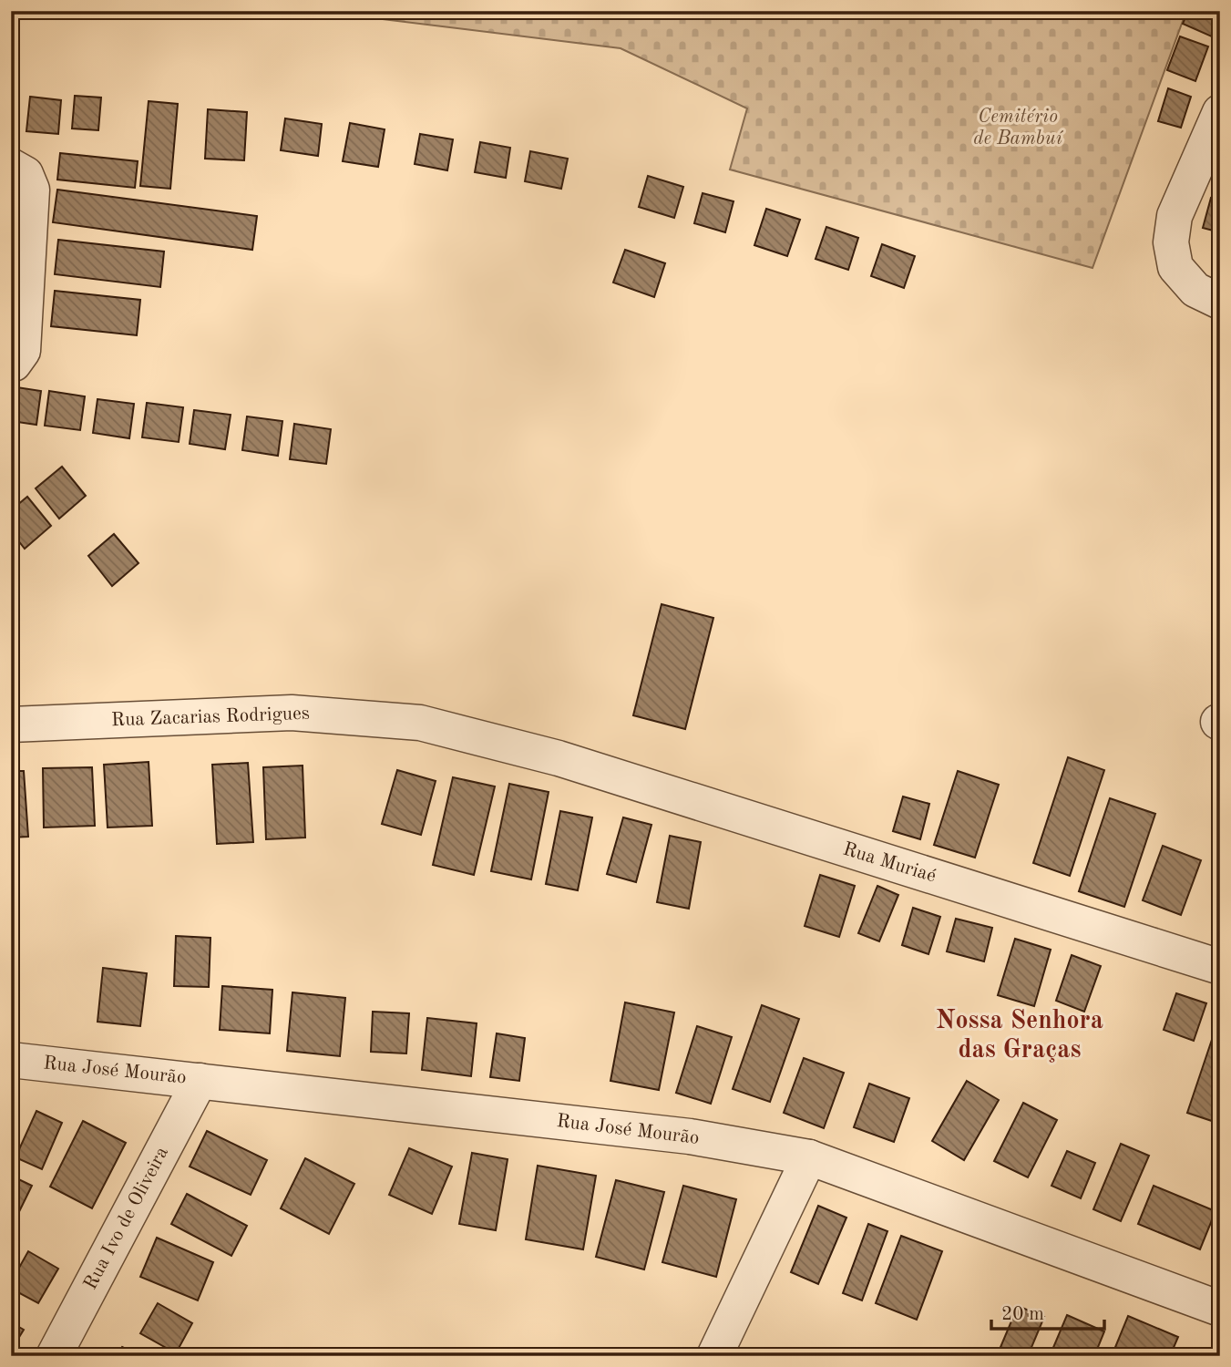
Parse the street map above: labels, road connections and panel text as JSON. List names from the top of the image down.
{
  "streets": {
    "street": [
      "Rua Zacarias Rodrigues",
      "Rua Muriaé",
      "Rua José Mourão",
      "Rua Ivo de Oliveira"
    ]
  },
  "crossings": [
    ["Rua Zacarias Rodrigues", "Rua Muriaé"],
    ["Rua José Mourão", "Rua Ivo de Oliveira"]
  ],
  "districts": ["Nossa Senhora das Graças"],
  "parks": ["Cemitério de Bambuí"],
  "scale_bar": "20 m"
}
